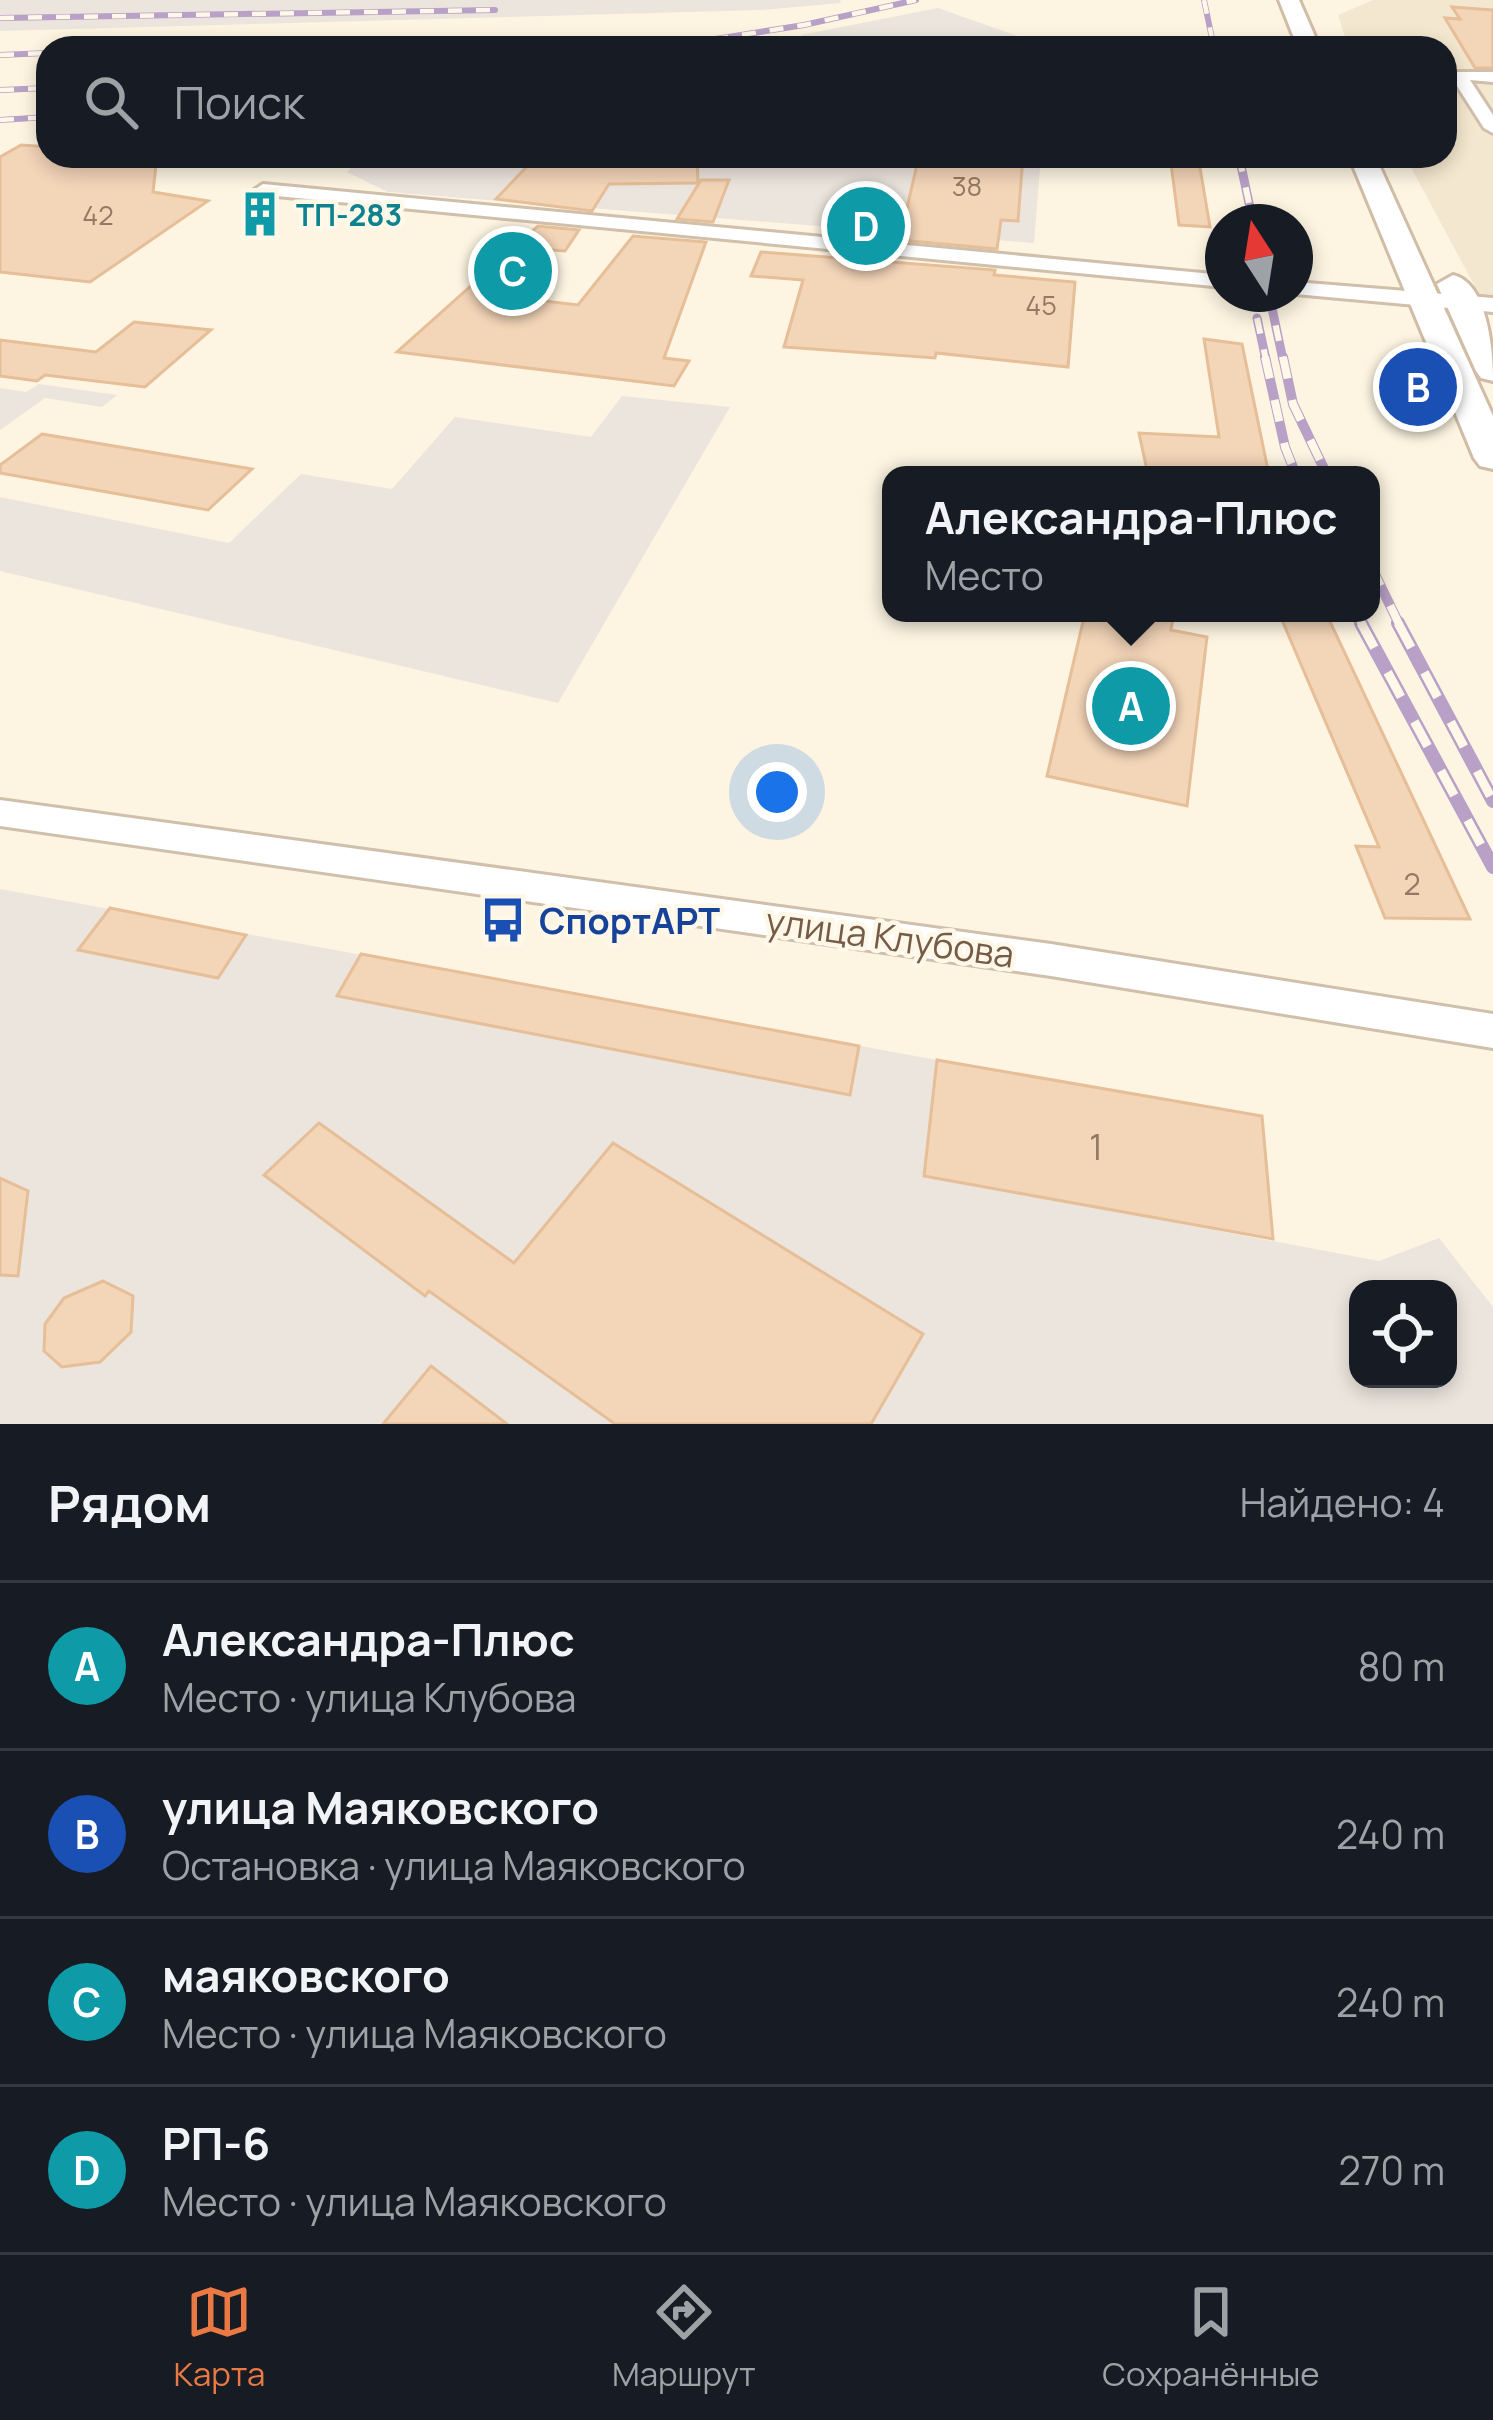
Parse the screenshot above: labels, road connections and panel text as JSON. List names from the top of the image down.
{
  "streets": {
    "street": ["улица Клубова"]
  },
  "places": {
    "building": ["ТП-283"],
    "bus stop": ["СпортАРТ"]
  },
  "house_numbers": [
    "38",
    "42",
    "45",
    "2",
    "1"
  ],
  "north": "top",
  "page": {
    "search": "Поиск",
    "pins": [
      "D",
      "C",
      "B",
      "A"
    ],
    "popup": ["Александра-Плюс", "Место"],
    "heading": ["Рядом", "Найдено: 4"],
    "list": [
      {
        "mark": "A",
        "name": "Александра-Плюс",
        "note": "Место · улица Клубова",
        "value": "80 m"
      },
      {
        "mark": "B",
        "name": "улица Маяковского",
        "note": "Остановка · улица Маяковского",
        "value": "240 m"
      },
      {
        "mark": "C",
        "name": "маяковского",
        "note": "Место · улица Маяковского",
        "value": "240 m"
      },
      {
        "mark": "D",
        "name": "РП-6",
        "note": "Место · улица Маяковского",
        "value": "270 m"
      }
    ],
    "nav": ["Карта", "Маршрут", "Сохранённые"]
  }
}
